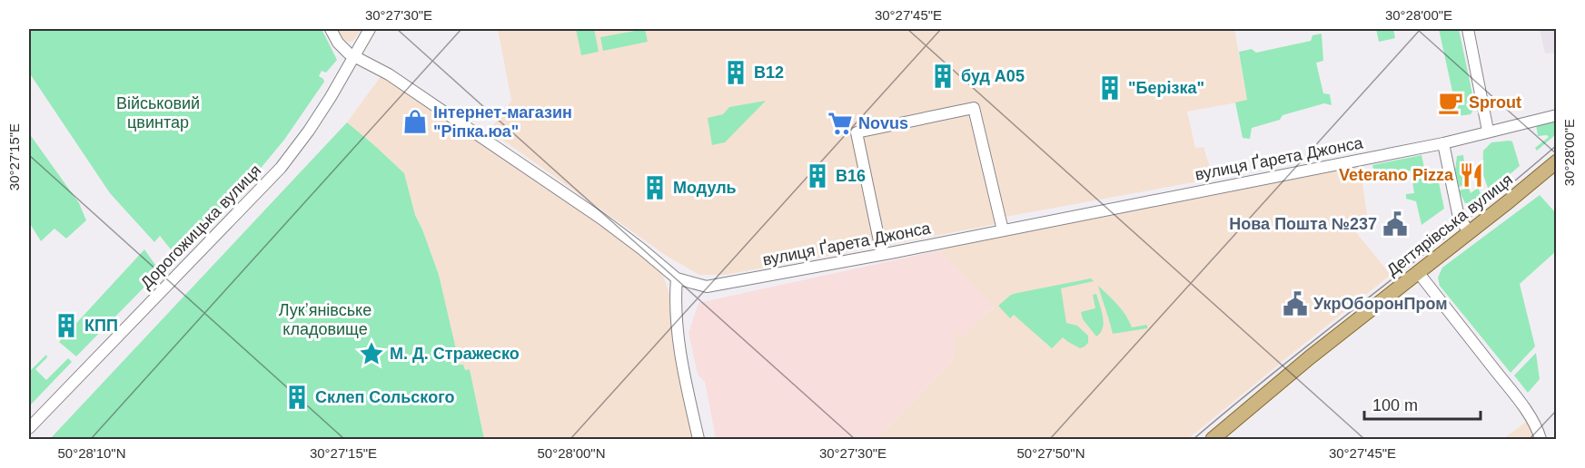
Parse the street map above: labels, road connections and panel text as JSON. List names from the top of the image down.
{
  "streets": {
    "main road": ["Дегтярівська вулиця"],
    "street": ["вулиця Ґарета Джонса", "Дорогожицька вулиця"]
  },
  "crossings": [
    ["вулиця Ґарета Джонса", "Дорогожицька вулиця"]
  ],
  "parks": ["Військовий цвинтар", "Лукʼянівське кладовище"],
  "places": {
    "building": [
      "B12",
      "буд А05",
      "\"Берізка\"",
      "B16",
      "Модуль",
      "КПП",
      "Склеп Сольского"
    ],
    "cafe": ["Sprout"],
    "shop": ["Інтернет-магазин \"Ріпка.юа\""],
    "supermarket": ["Novus"],
    "restaurant": ["Veterano Pizza"],
    "public building": ["Нова Пошта №237", "УкрОборонПром"],
    "place": ["М. Д. Стражеско"]
  },
  "scale_bar": "100 m",
  "coordinates": [
    "30°27'30\"E",
    "30°27'45\"E",
    "30°28'00\"E",
    "30°27'15\"E",
    "50°28'10\"N",
    "50°28'00\"N",
    "50°27'50\"N"
  ]
}
